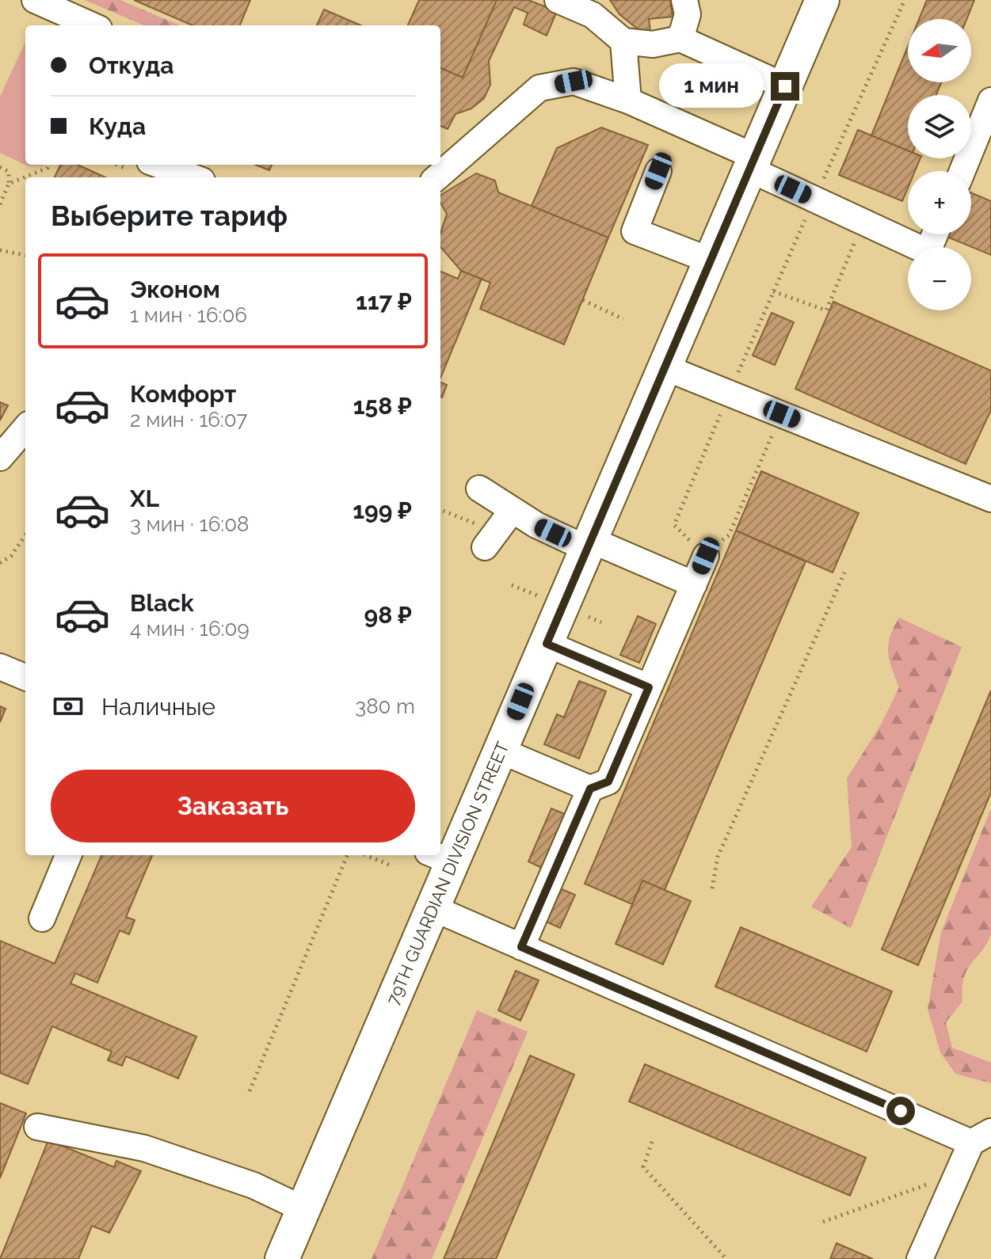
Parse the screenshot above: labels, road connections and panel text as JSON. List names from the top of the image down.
{
  "streets": {
    "main road": ["79TH GUARDIAN DIVISION STREET"]
  },
  "north": "left",
  "page": {
    "map_buttons": ["+", "−"],
    "banner": ["Откуда", "Куда"],
    "bubble": "1 мин",
    "heading": "Выберите тариф",
    "list": [
      {
        "name": "Эконом",
        "note": "1 мин · 16:06",
        "value": "117 ₽"
      },
      {
        "name": "Комфорт",
        "note": "2 мин · 16:07",
        "value": "158 ₽"
      },
      {
        "name": "XL",
        "note": "3 мин · 16:08",
        "value": "199 ₽"
      },
      {
        "name": "Black",
        "note": "4 мин · 16:09",
        "value": "98 ₽"
      }
    ],
    "pay": ["Наличные", "380 m"],
    "buttons": "Заказать"
  }
}
